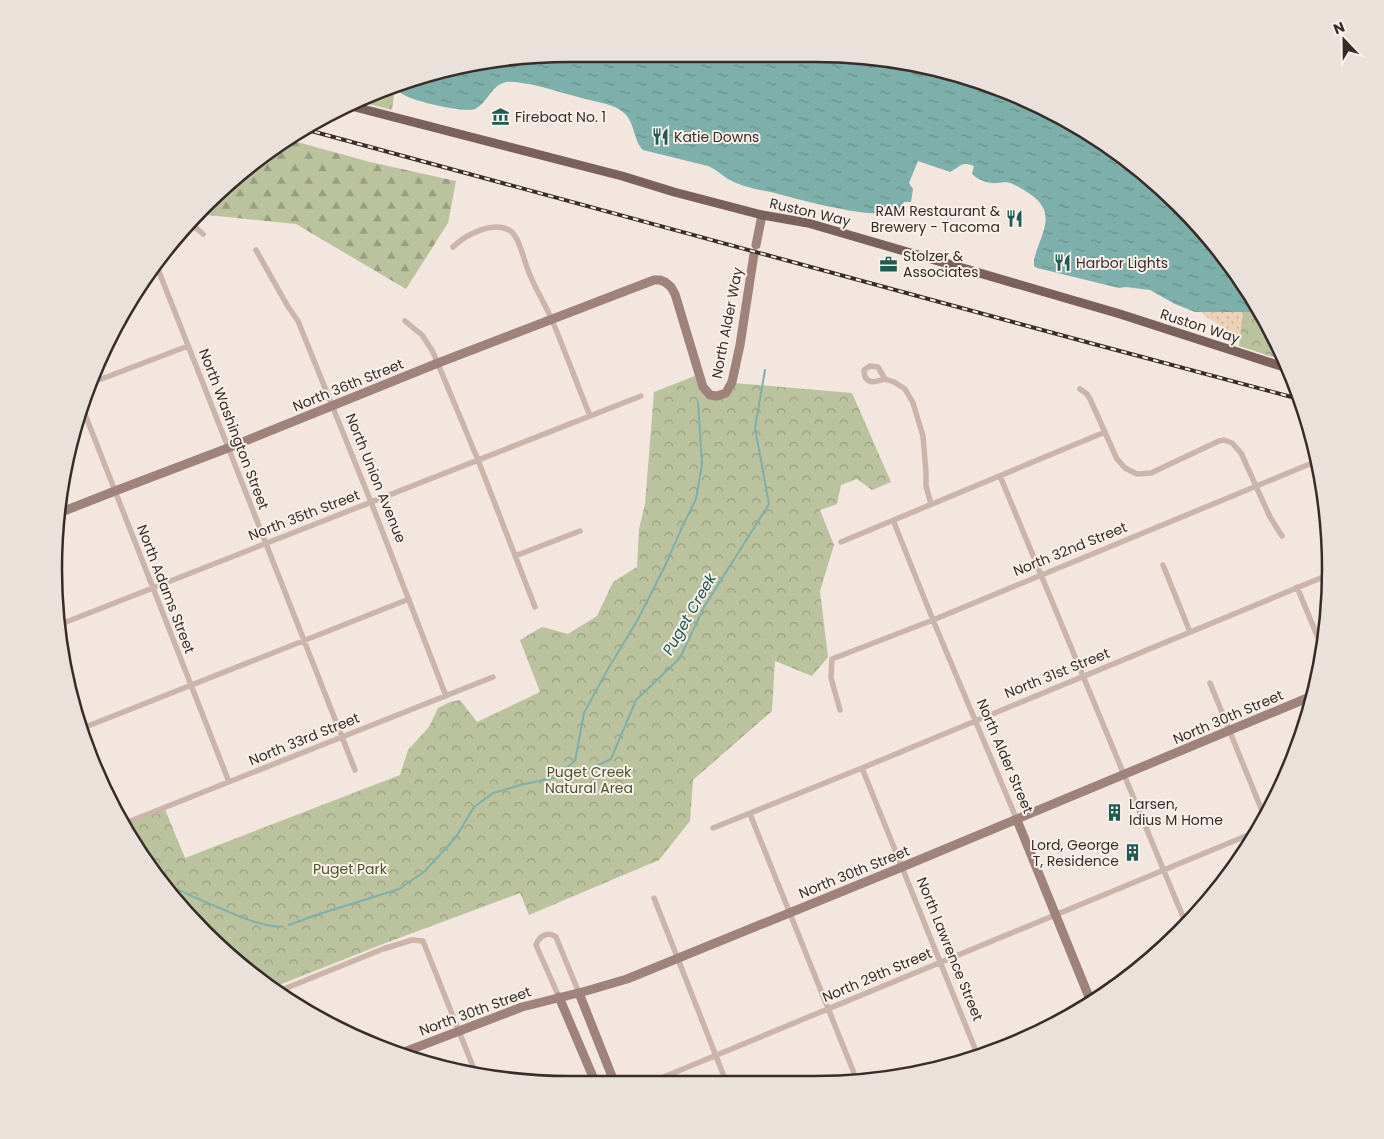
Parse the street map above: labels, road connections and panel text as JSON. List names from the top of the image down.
{
  "streets": {
    "main road": ["Ruston Way"],
    "street": [
      "North Alder Way",
      "North 36th Street",
      "North Washington Street",
      "North Union Avenue",
      "North 35th Street",
      "North 32nd Street",
      "North Adams Street",
      "North 31st Street",
      "North 30th Street",
      "North 33rd Street",
      "North Alder Street",
      "North Lawrence Street",
      "North 29th Street"
    ]
  },
  "crossings": [
    ["Ruston Way", "North Alder Way"],
    ["North Alder Way", "North 36th Street"],
    ["North 36th Street", "North Washington Street"],
    ["North 36th Street", "North Union Avenue"],
    ["North 36th Street", "North Adams Street"],
    ["North Washington Street", "North 35th Street"],
    ["North Washington Street", "North 33rd Street"],
    ["North Union Avenue", "North 35th Street"],
    ["North Union Avenue", "North 33rd Street"],
    ["North 35th Street", "North Adams Street"],
    ["North 32nd Street", "North Alder Street"],
    ["North Adams Street", "North 33rd Street"],
    ["North 31st Street", "North Alder Street"],
    ["North 31st Street", "North Lawrence Street"],
    ["North 30th Street", "North Alder Street"],
    ["North 30th Street", "North Lawrence Street"],
    ["North Alder Street", "North 29th Street"],
    ["North Lawrence Street", "North 29th Street"]
  ],
  "water": ["Puget Creek"],
  "parks": ["Puget Creek Natural Area", "Puget Park"],
  "places": {
    "museum": ["Fireboat No. 1"],
    "restaurant": ["Katie Downs", "RAM Restaurant & Brewery - Tacoma", "Harbor Lights"],
    "office": ["Stolzer & Associates"],
    "building": ["Larsen, Idius M Home", "Lord, George T, Residence"]
  },
  "north": "top"
}
